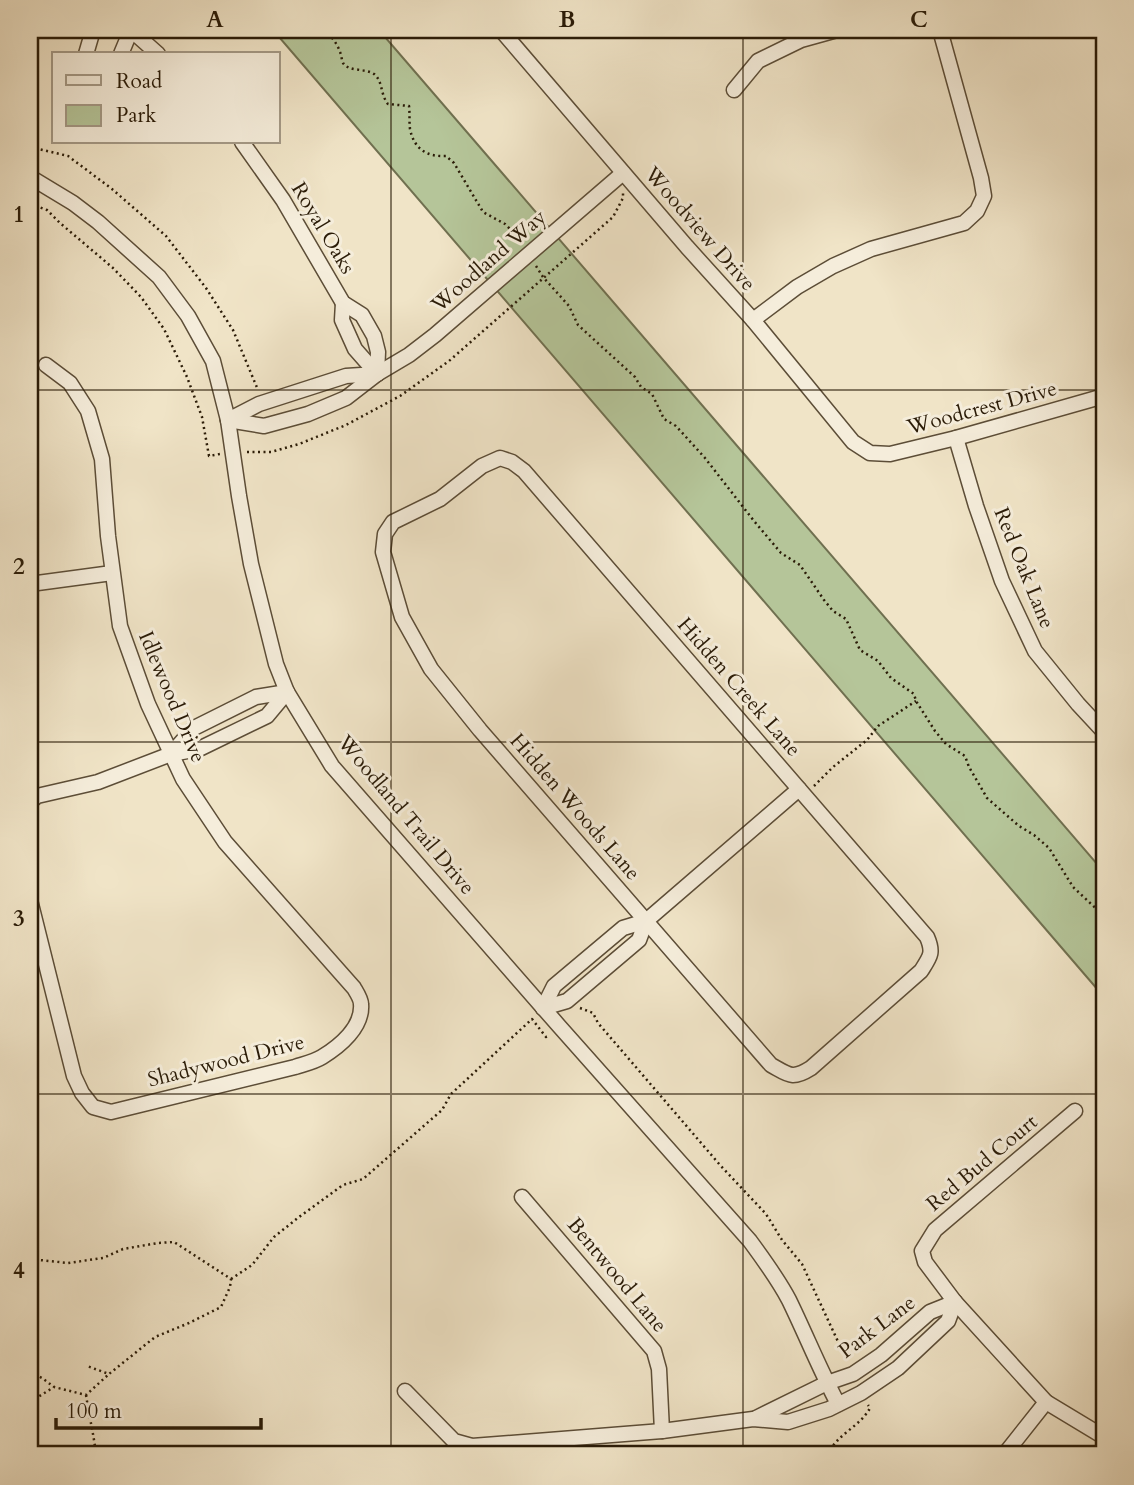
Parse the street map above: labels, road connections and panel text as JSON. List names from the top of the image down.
{
  "streets": {
    "street": [
      "Royal Oaks",
      "Woodview Drive",
      "Woodland Way",
      "Woodcrest Drive",
      "Red Oak Lane",
      "Hidden Creek Lane",
      "Idlewood Drive",
      "Hidden Woods Lane",
      "Woodland Trail Drive",
      "Shadywood Drive",
      "Red Bud Court",
      "Bentwood Lane",
      "Park Lane"
    ]
  },
  "crossings": [
    ["Royal Oaks", "Woodland Way"],
    ["Woodview Drive", "Woodland Way"],
    ["Woodview Drive", "Woodcrest Drive"],
    ["Woodland Way", "Woodland Trail Drive"],
    ["Woodcrest Drive", "Red Oak Lane"],
    ["Hidden Creek Lane", "Hidden Woods Lane"],
    ["Idlewood Drive", "Shadywood Drive"],
    ["Woodland Trail Drive", "Park Lane"],
    ["Red Bud Court", "Park Lane"],
    ["Bentwood Lane", "Park Lane"]
  ],
  "legend": ["Road", "Park"],
  "scale_bar": "100 m",
  "grid": {
    "columns": ["A", "B", "C"],
    "rows": [
      "1",
      "2",
      "3",
      "4"
    ]
  }
}
